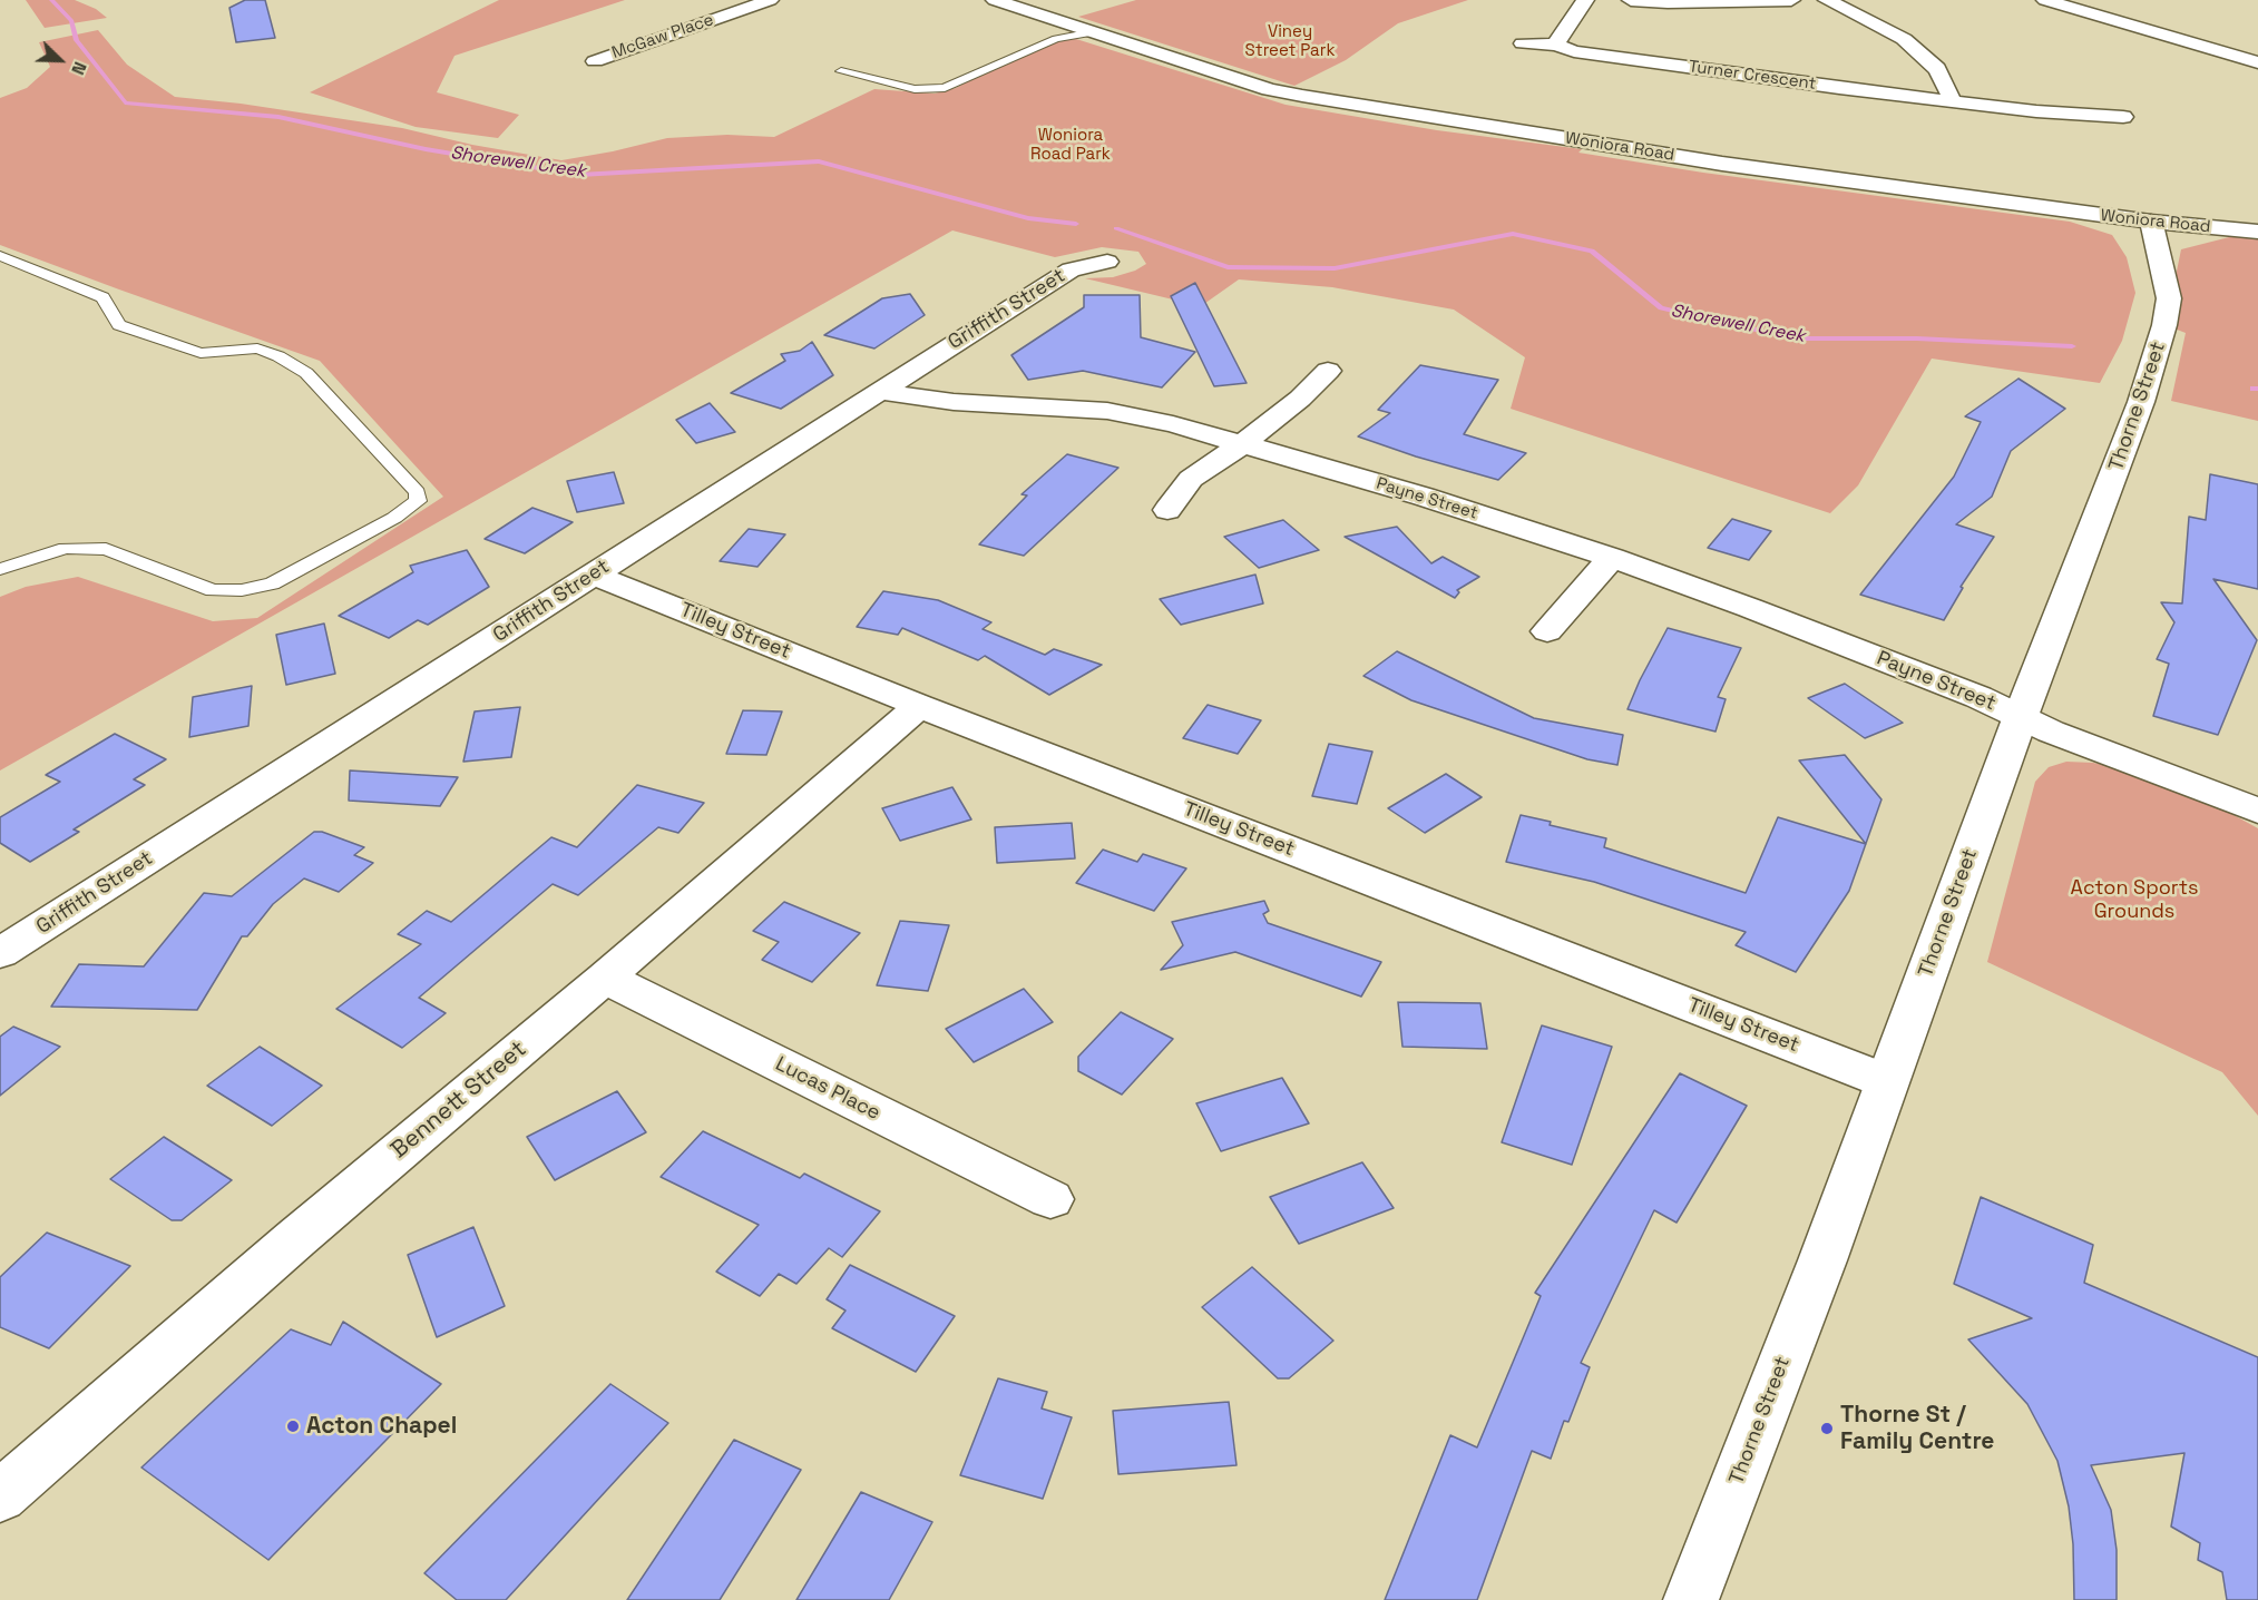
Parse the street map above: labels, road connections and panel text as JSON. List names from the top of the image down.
{
  "streets": {
    "street": [
      "McGaw Place",
      "Turner Crescent",
      "Woniora Road",
      "Griffith Street",
      "Thorne Street",
      "Payne Street",
      "Tilley Street",
      "Lucas Place",
      "Bennett Street"
    ]
  },
  "crossings": [
    ["Woniora Road", "Thorne Street"],
    ["Griffith Street", "Payne Street"],
    ["Griffith Street", "Tilley Street"],
    ["Thorne Street", "Payne Street"],
    ["Thorne Street", "Tilley Street"],
    ["Tilley Street", "Bennett Street"],
    ["Lucas Place", "Bennett Street"]
  ],
  "water": ["Shorewell Creek"],
  "parks": ["Viney Street Park", "Woniora Road Park", "Acton Sports Grounds"],
  "places": ["Acton Chapel", "Thorne St / Family Centre"],
  "north": "bottom right"
}
